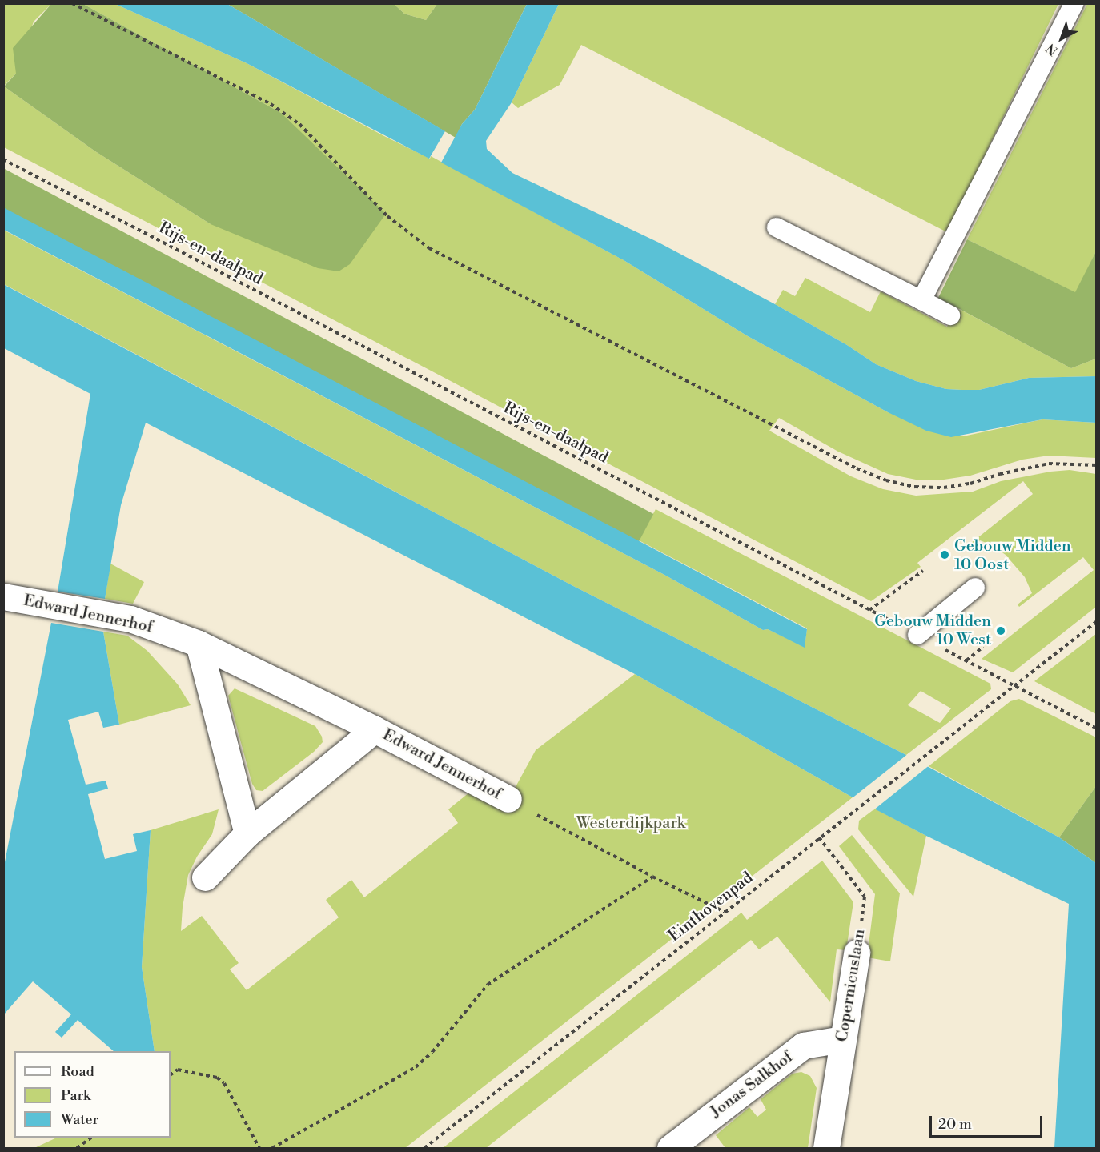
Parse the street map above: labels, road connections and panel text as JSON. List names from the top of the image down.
{
  "streets": {
    "street": ["Edward Jennerhof", "Copernicuslaan", "Jonas Salkhof"],
    "path": ["Rijs-en-daalpad", "Einthovenpad"]
  },
  "crossings": [
    ["Rijs-en-daalpad", "Einthovenpad"],
    ["Einthovenpad", "Copernicuslaan"],
    ["Copernicuslaan", "Jonas Salkhof"]
  ],
  "parks": ["Westerdijkpark"],
  "places": ["Gebouw Midden 10 Oost", "Gebouw Midden 10 West"],
  "legend": ["Road", "Park", "Water"],
  "scale_bar": "20 m",
  "north": "bottom left"
}
